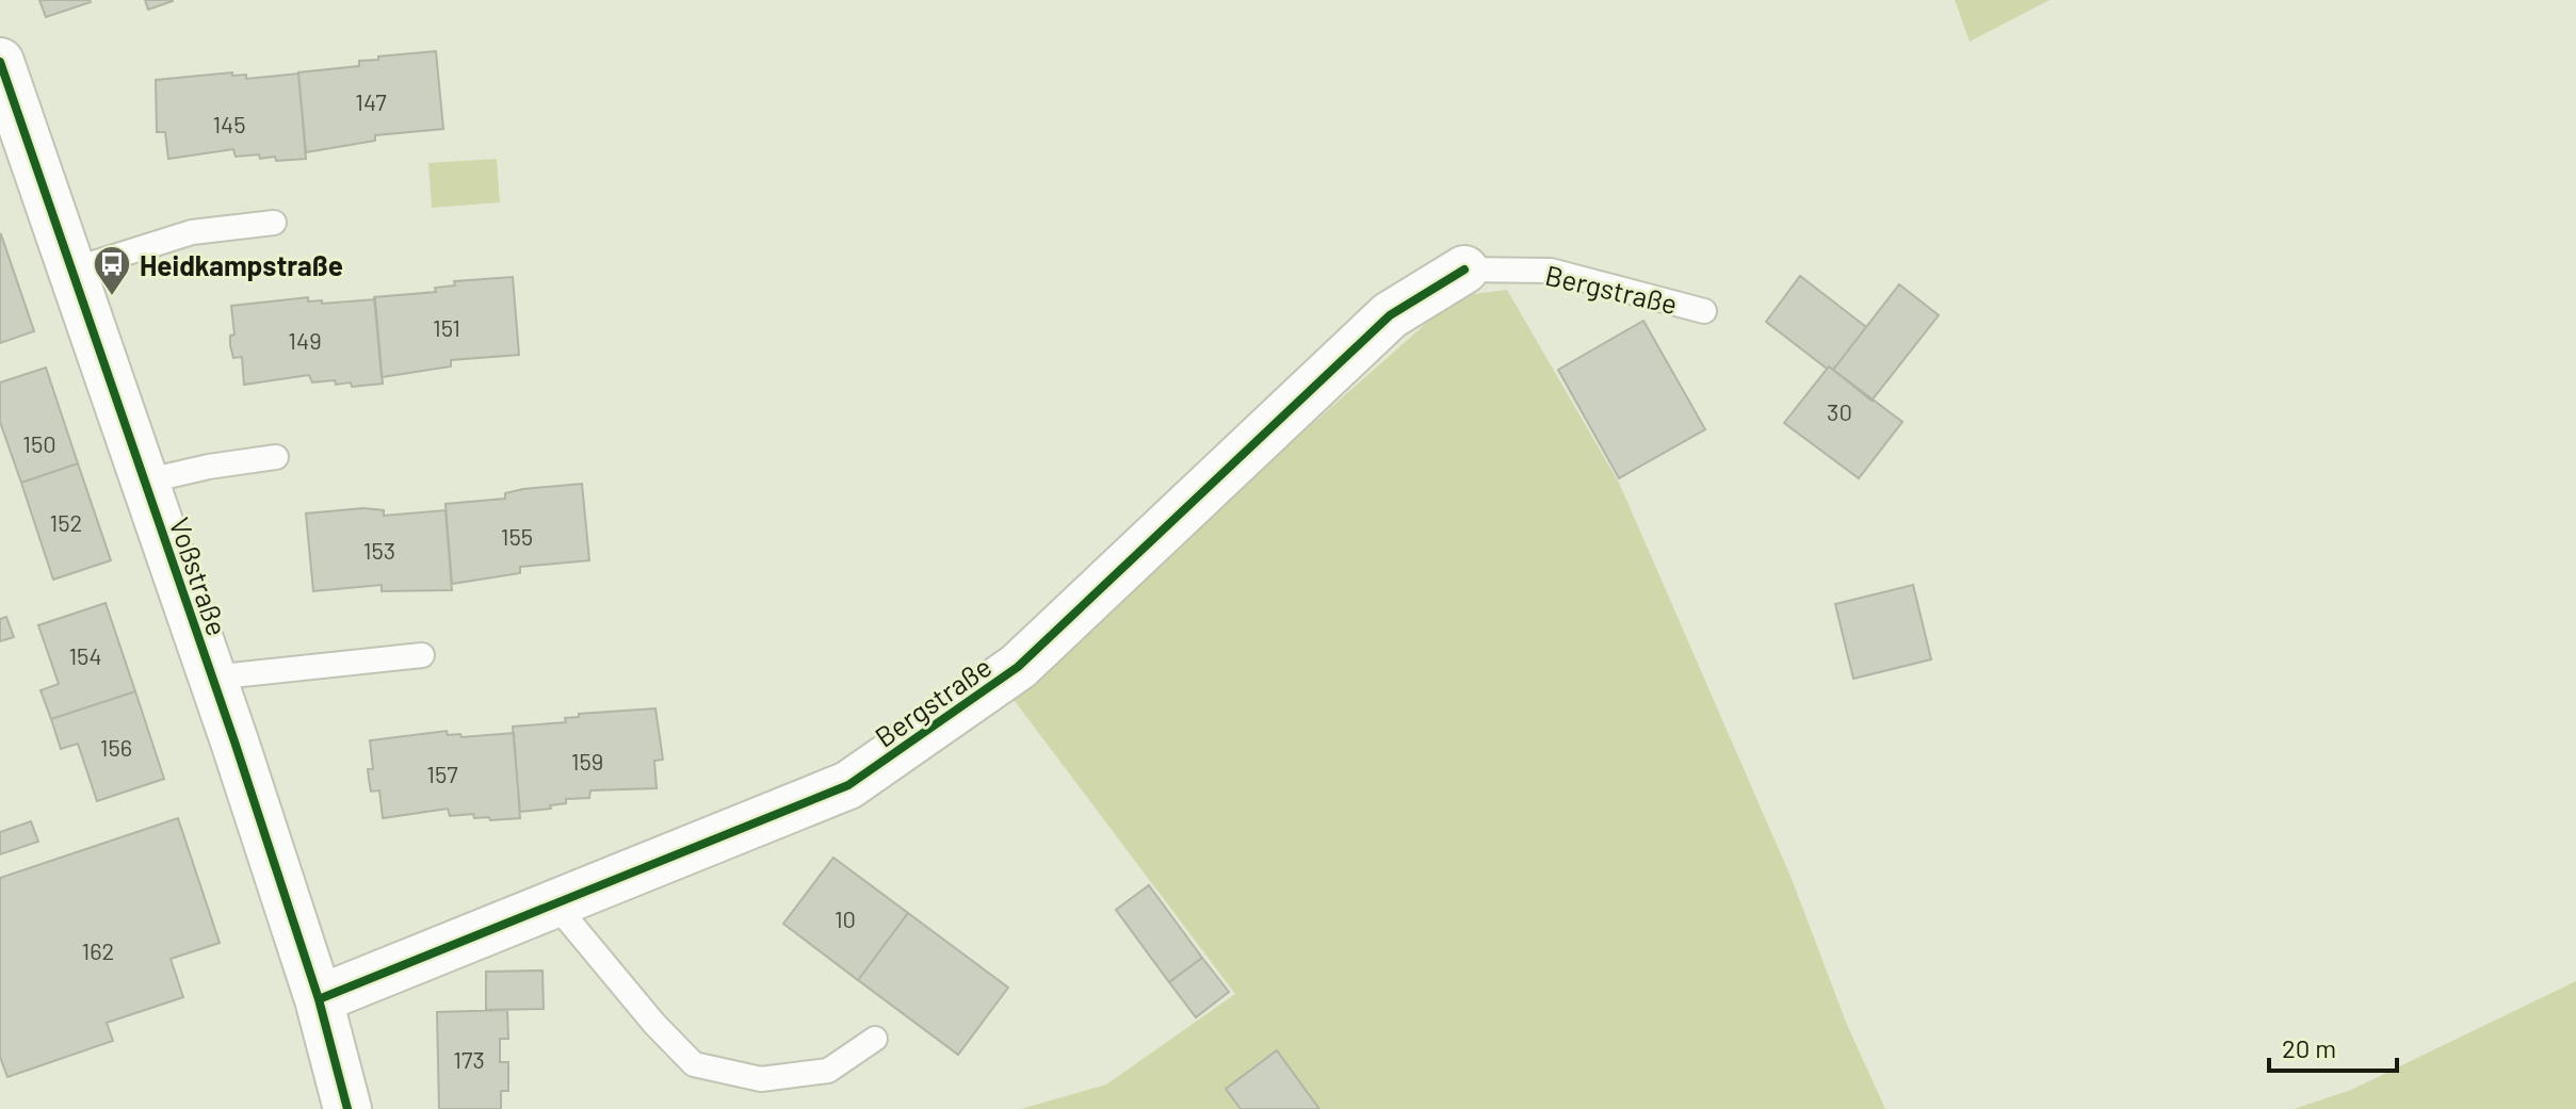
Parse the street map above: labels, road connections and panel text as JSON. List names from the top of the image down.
{
  "streets": {
    "street": ["Bergstraße", "Voßstraße"]
  },
  "crossings": [
    ["Bergstraße", "Voßstraße"]
  ],
  "places": {
    "bus stop": ["Heidkampstraße"]
  },
  "house_numbers": [
    "147",
    "145",
    "151",
    "149",
    "30",
    "150",
    "152",
    "155",
    "153",
    "154",
    "156",
    "159",
    "157",
    "10",
    "162",
    "173"
  ],
  "scale_bar": "20 m"
}
